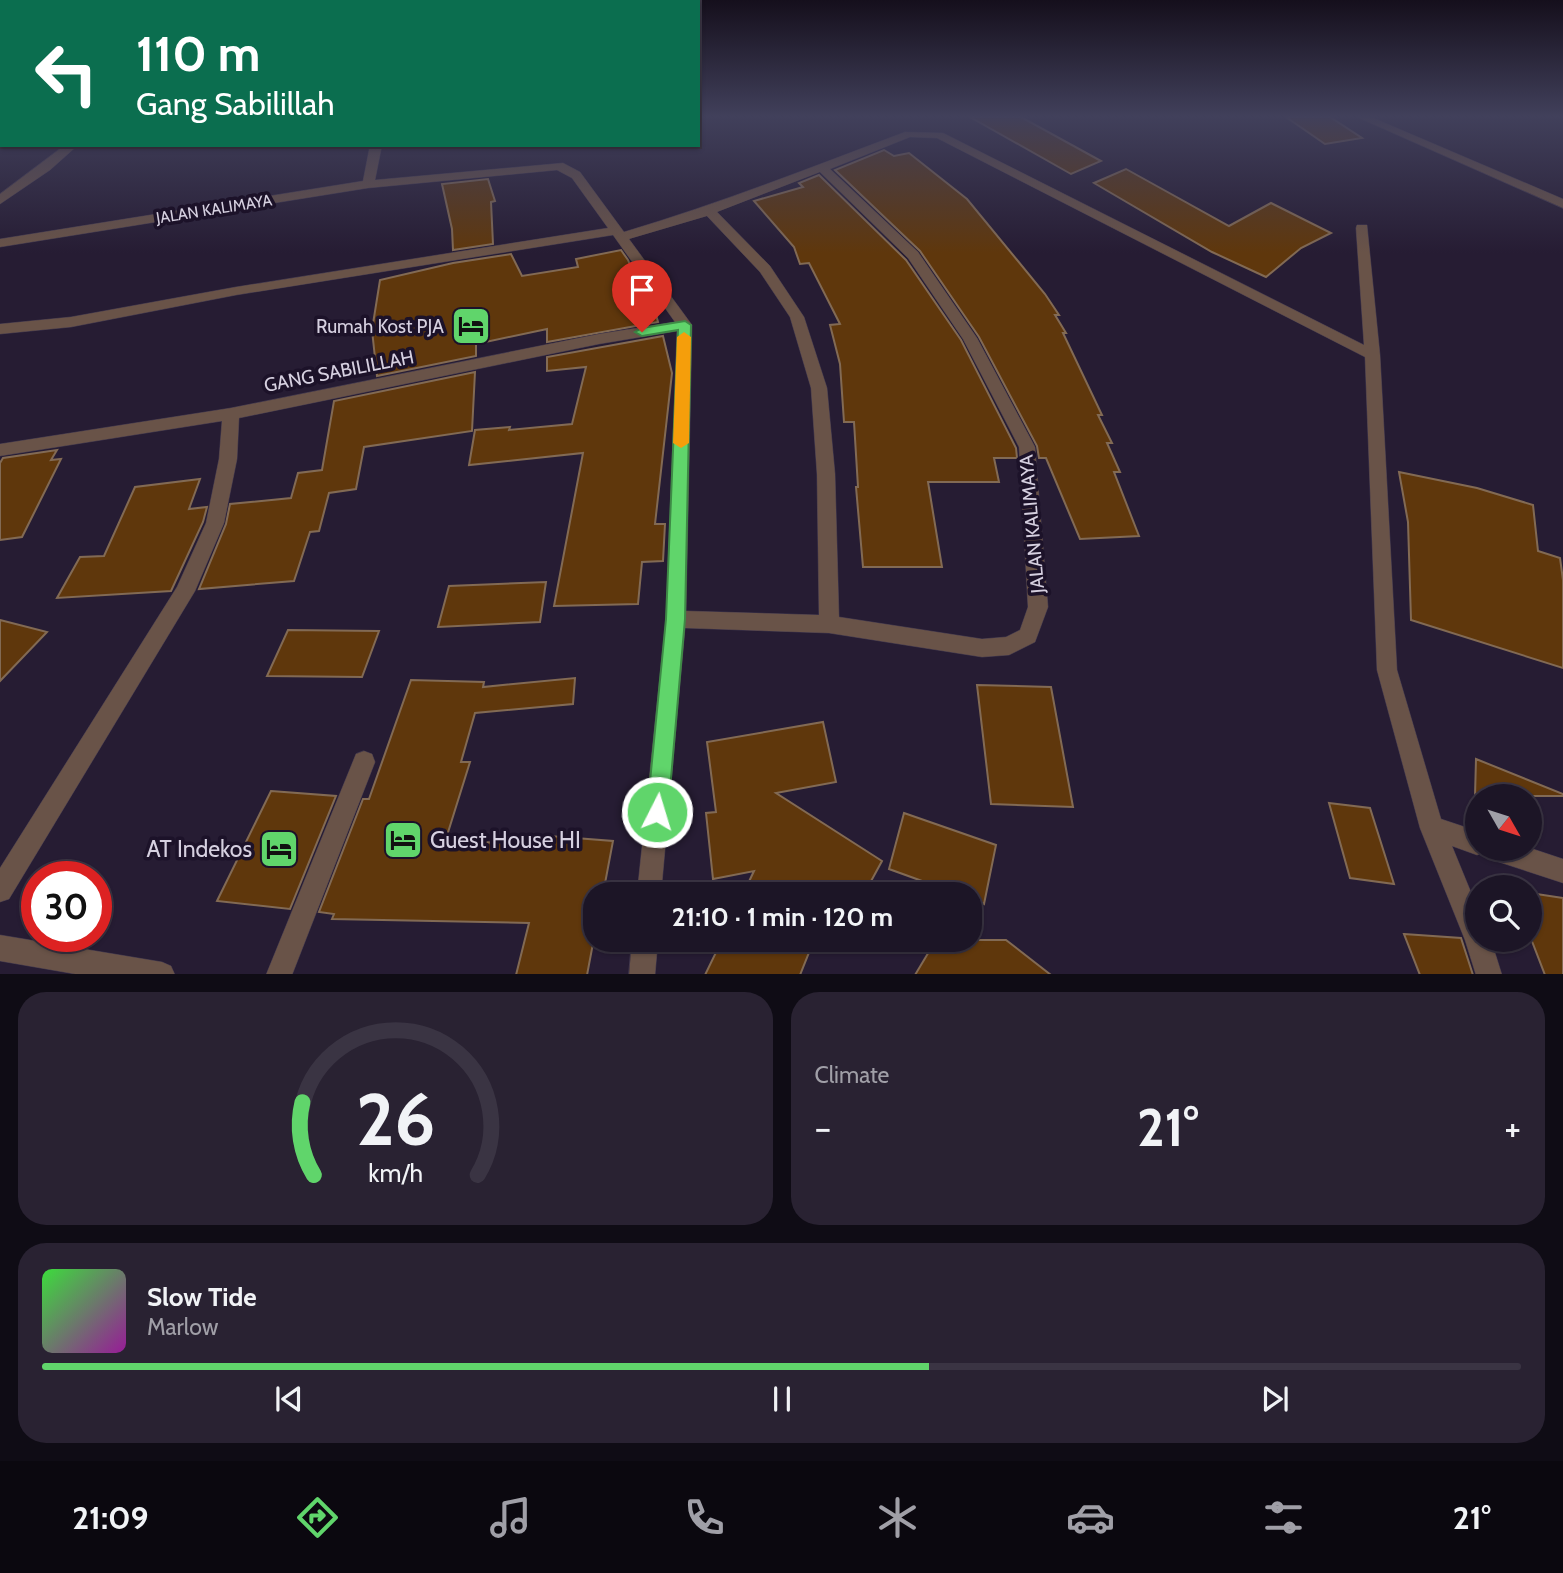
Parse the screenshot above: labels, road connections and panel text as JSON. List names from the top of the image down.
{
  "streets": {
    "street": ["JALAN KALIMAYA", "GANG SABILILLAH"]
  },
  "crossings": [
    ["JALAN KALIMAYA", "GANG SABILILLAH"]
  ],
  "places": {
    "hotel": ["Rumah Kost PJA", "Guest House HI", "AT Indekos"]
  },
  "north": "bottom right",
  "page": {
    "turn": ["110 m", "Gang Sabilillah"],
    "limit": "30",
    "trip": "21:10 · 1 min · 120 m",
    "tile": "Climate",
    "heat": ["−", "21°", "+"],
    "song": ["Slow Tide", "Marlow"],
    "tabs": ["21:09", "21°"],
    "gauge": ["26", "km/h"]
  }
}
